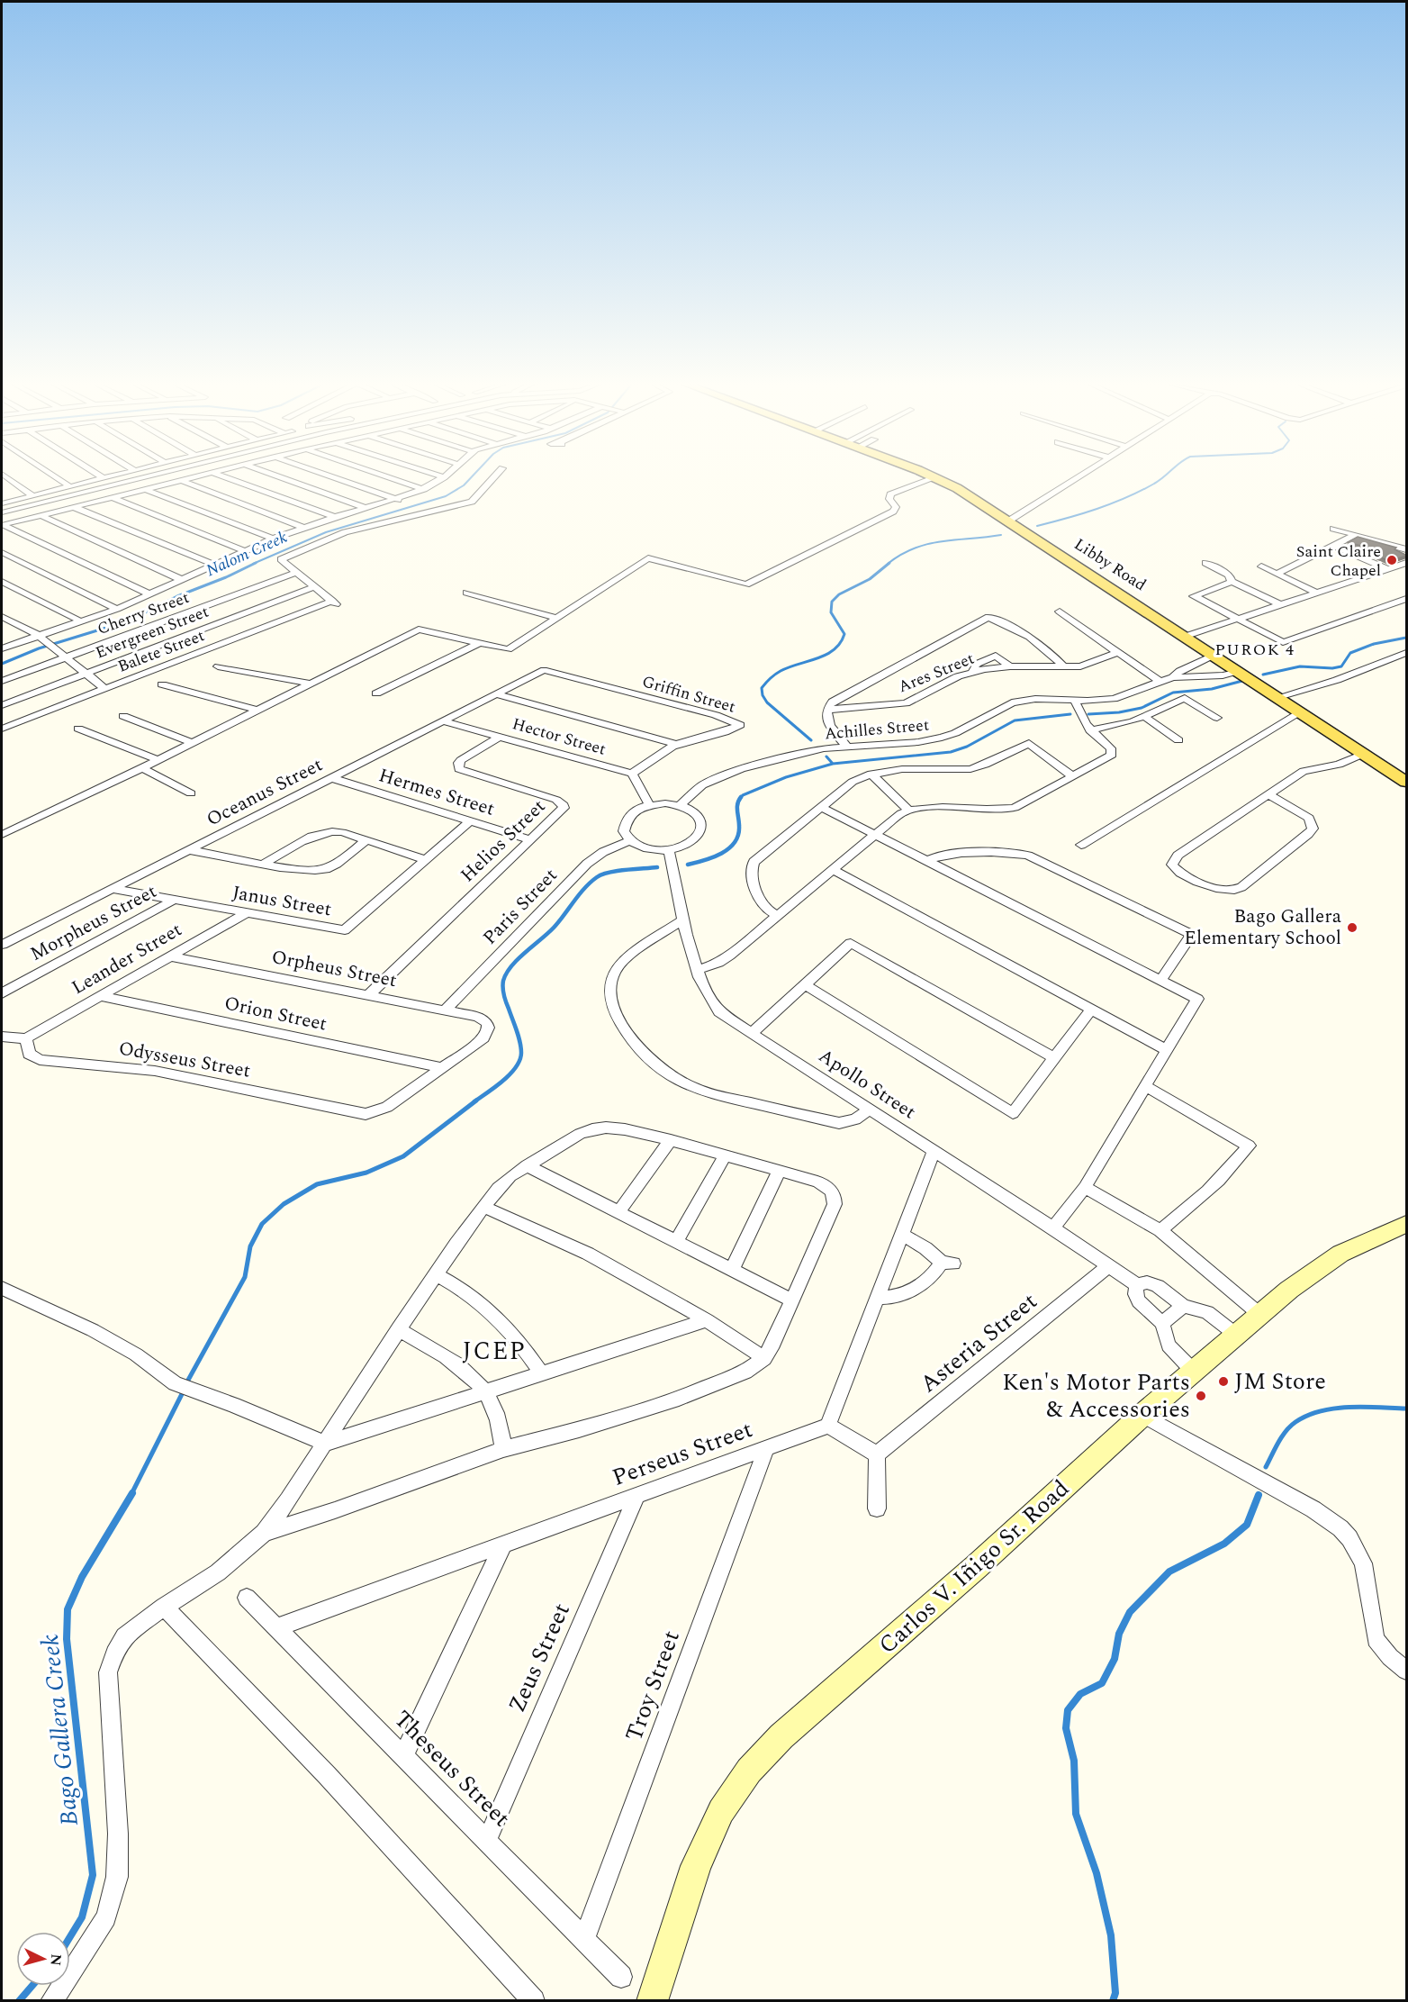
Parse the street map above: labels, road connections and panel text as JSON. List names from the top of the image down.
{
  "streets": {
    "main road": ["Libby Road", "Carlos V. Iñigo Sr. Road"],
    "street": [
      "Cherry Street",
      "Evergreen Street",
      "Balete Street",
      "Ares Street",
      "Griffin Street",
      "Achilles Street",
      "Hector Street",
      "Oceanus Street",
      "Hermes Street",
      "Helios Street",
      "Janus Street",
      "Paris Street",
      "Morpheus Street",
      "Leander Street",
      "Orpheus Street",
      "Orion Street",
      "Odysseus Street",
      "Apollo Street",
      "Asteria Street",
      "Perseus Street",
      "Zeus Street",
      "Troy Street",
      "Theseus Street"
    ]
  },
  "crossings": [
    ["Libby Road", "Achilles Street"],
    ["Evergreen Street", "Balete Street"],
    ["Griffin Street", "Hector Street"],
    ["Griffin Street", "Oceanus Street"],
    ["Achilles Street", "Paris Street"],
    ["Achilles Street", "Apollo Street"],
    ["Hector Street", "Oceanus Street"],
    ["Hector Street", "Helios Street"],
    ["Oceanus Street", "Hermes Street"],
    ["Oceanus Street", "Janus Street"],
    ["Hermes Street", "Helios Street"],
    ["Hermes Street", "Janus Street"],
    ["Helios Street", "Orpheus Street"],
    ["Janus Street", "Morpheus Street"],
    ["Janus Street", "Leander Street"],
    ["Paris Street", "Orpheus Street"],
    ["Paris Street", "Apollo Street"],
    ["Leander Street", "Orpheus Street"],
    ["Leander Street", "Orion Street"],
    ["Leander Street", "Odysseus Street"],
    ["Orpheus Street", "Orion Street"],
    ["Orpheus Street", "Odysseus Street"],
    ["Orion Street", "Odysseus Street"],
    ["Apollo Street", "Asteria Street"],
    ["Apollo Street", "Carlos V. Iñigo Sr. Road"],
    ["Perseus Street", "Zeus Street"],
    ["Perseus Street", "Troy Street"],
    ["Perseus Street", "Theseus Street"],
    ["Zeus Street", "Theseus Street"],
    ["Troy Street", "Theseus Street"]
  ],
  "districts": ["PUROK 4", "JCEP"],
  "water": ["Nalom Creek", "Bago Gallera Creek"],
  "places": [
    "Saint Claire Chapel",
    "Bago Gallera Elementary School",
    "JM Store",
    "Ken's Motor Parts & Accessories"
  ],
  "north": "right"
}
